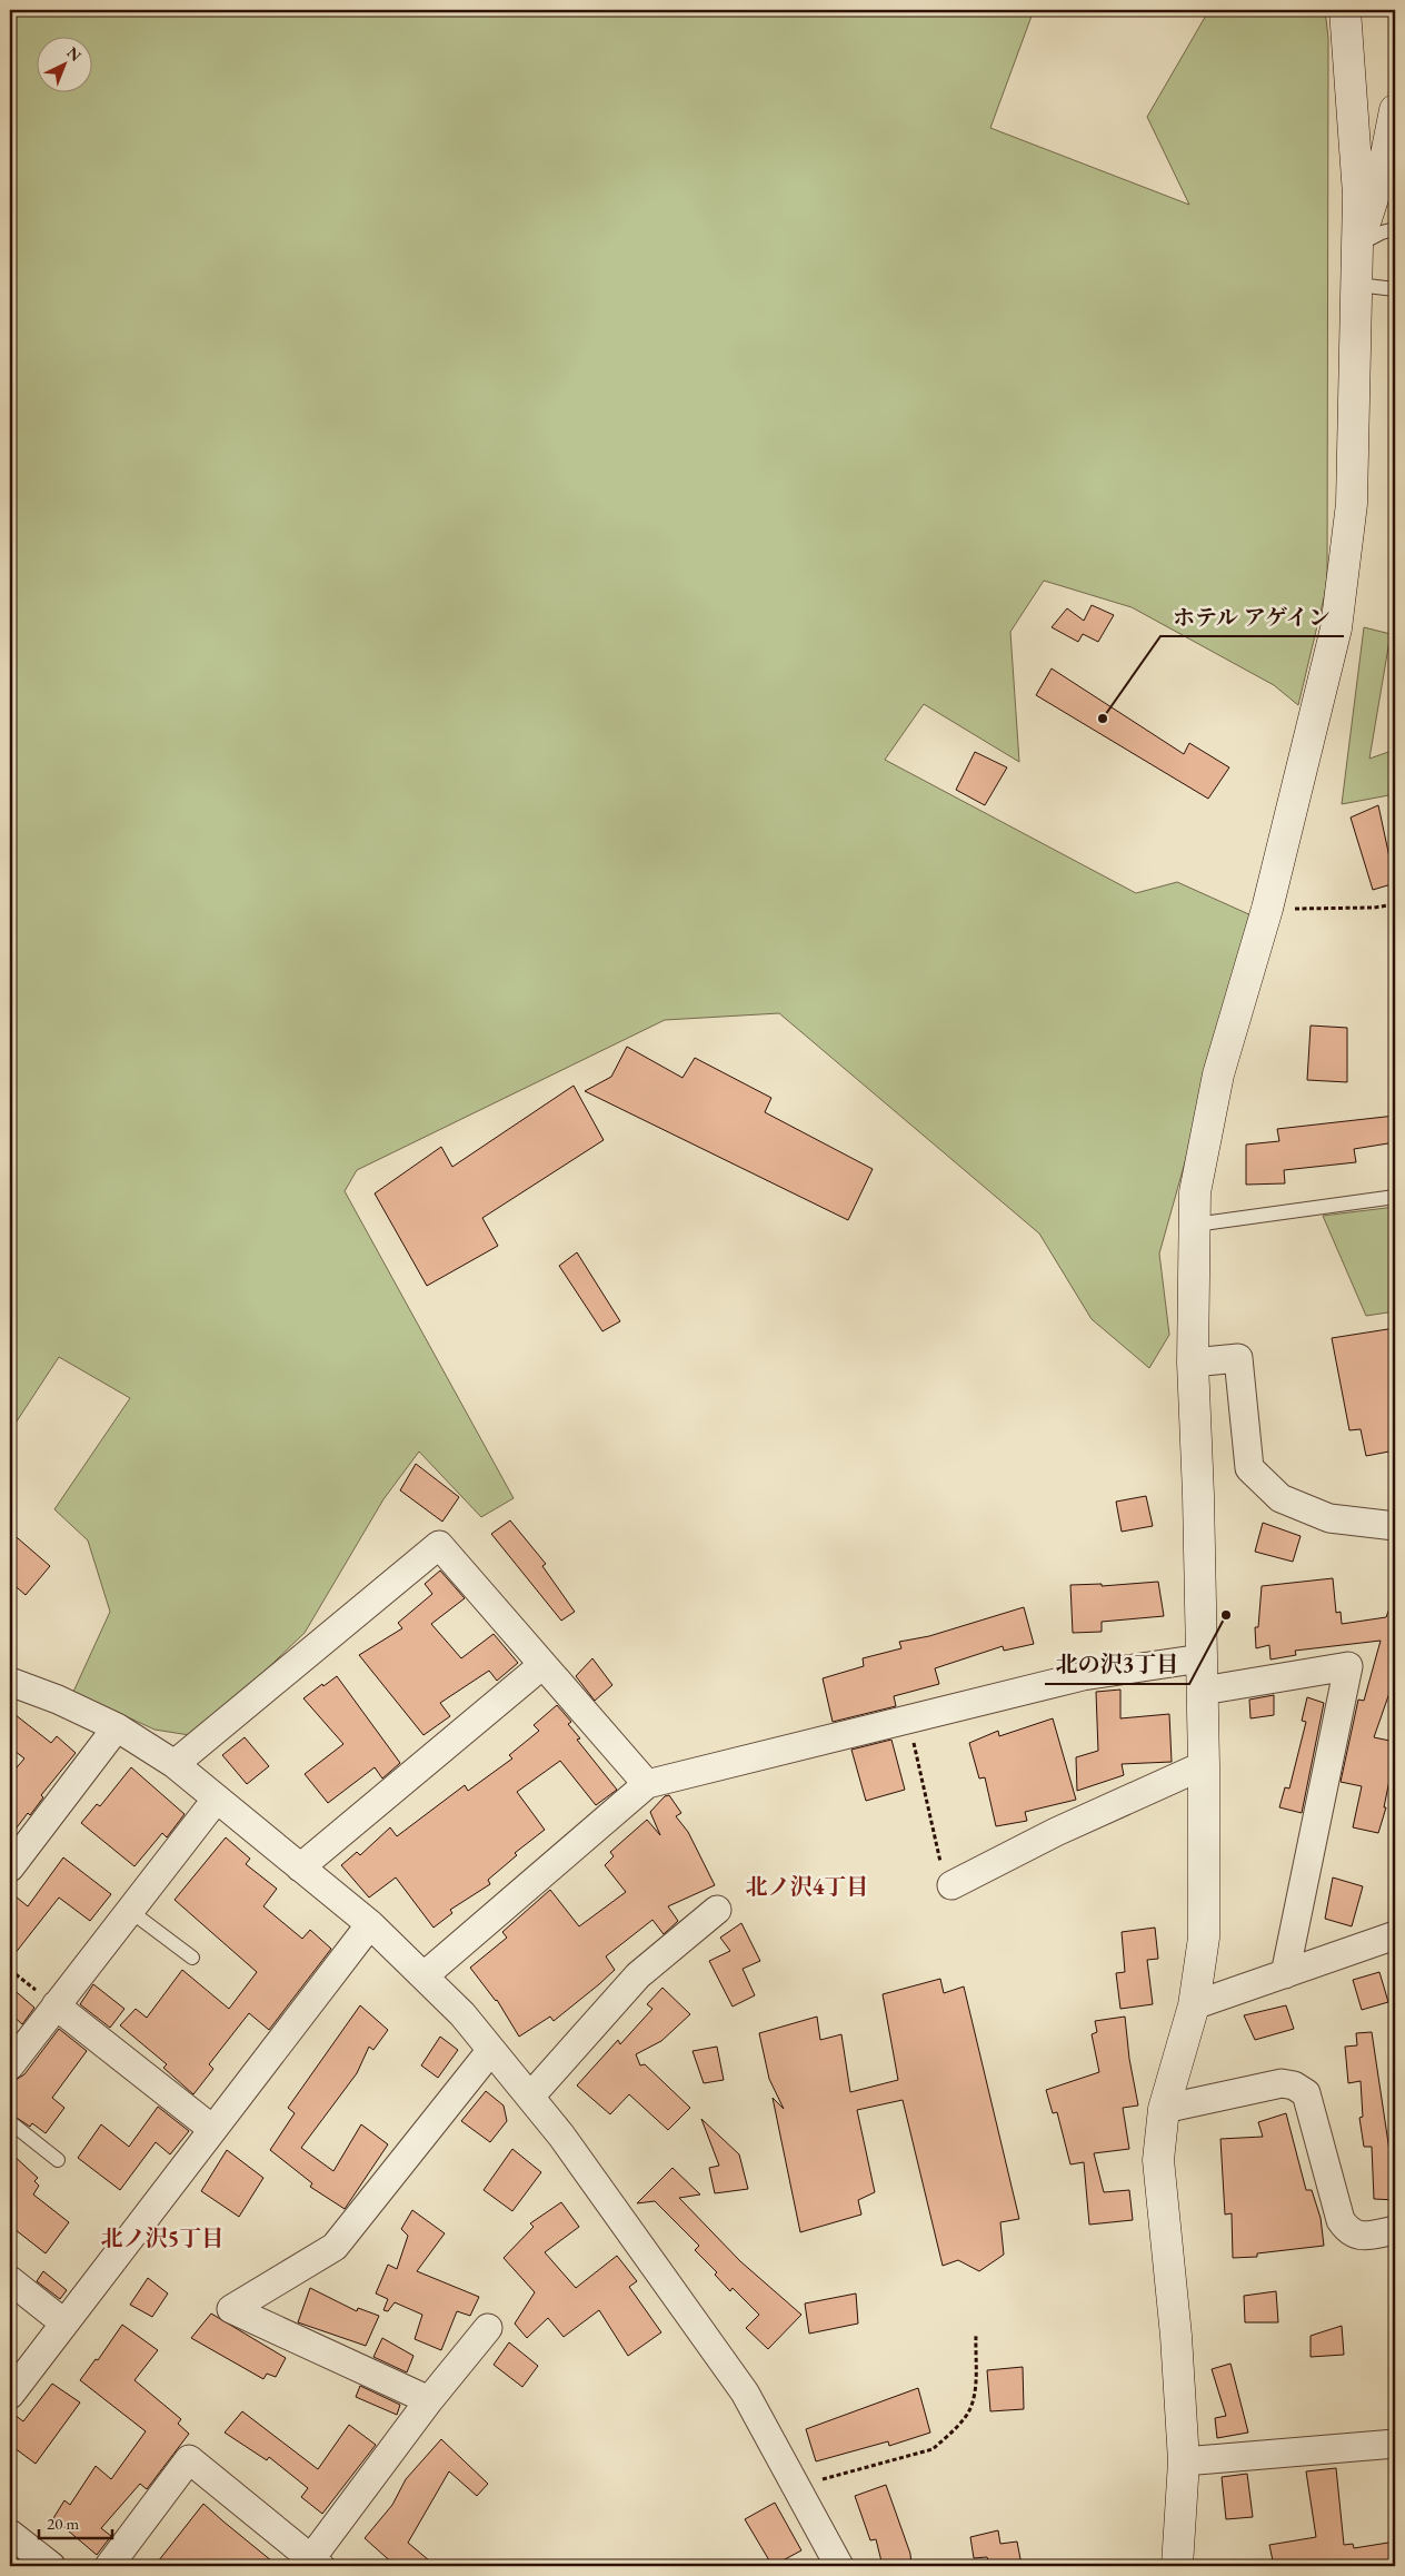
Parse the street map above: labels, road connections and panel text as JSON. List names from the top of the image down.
{
  "districts": ["北ノ沢4丁目", "北ノ沢5丁目"],
  "places": ["ホテル アゲイン", "北の沢3丁目"],
  "scale_bar": "20 m",
  "north": "top right"
}
